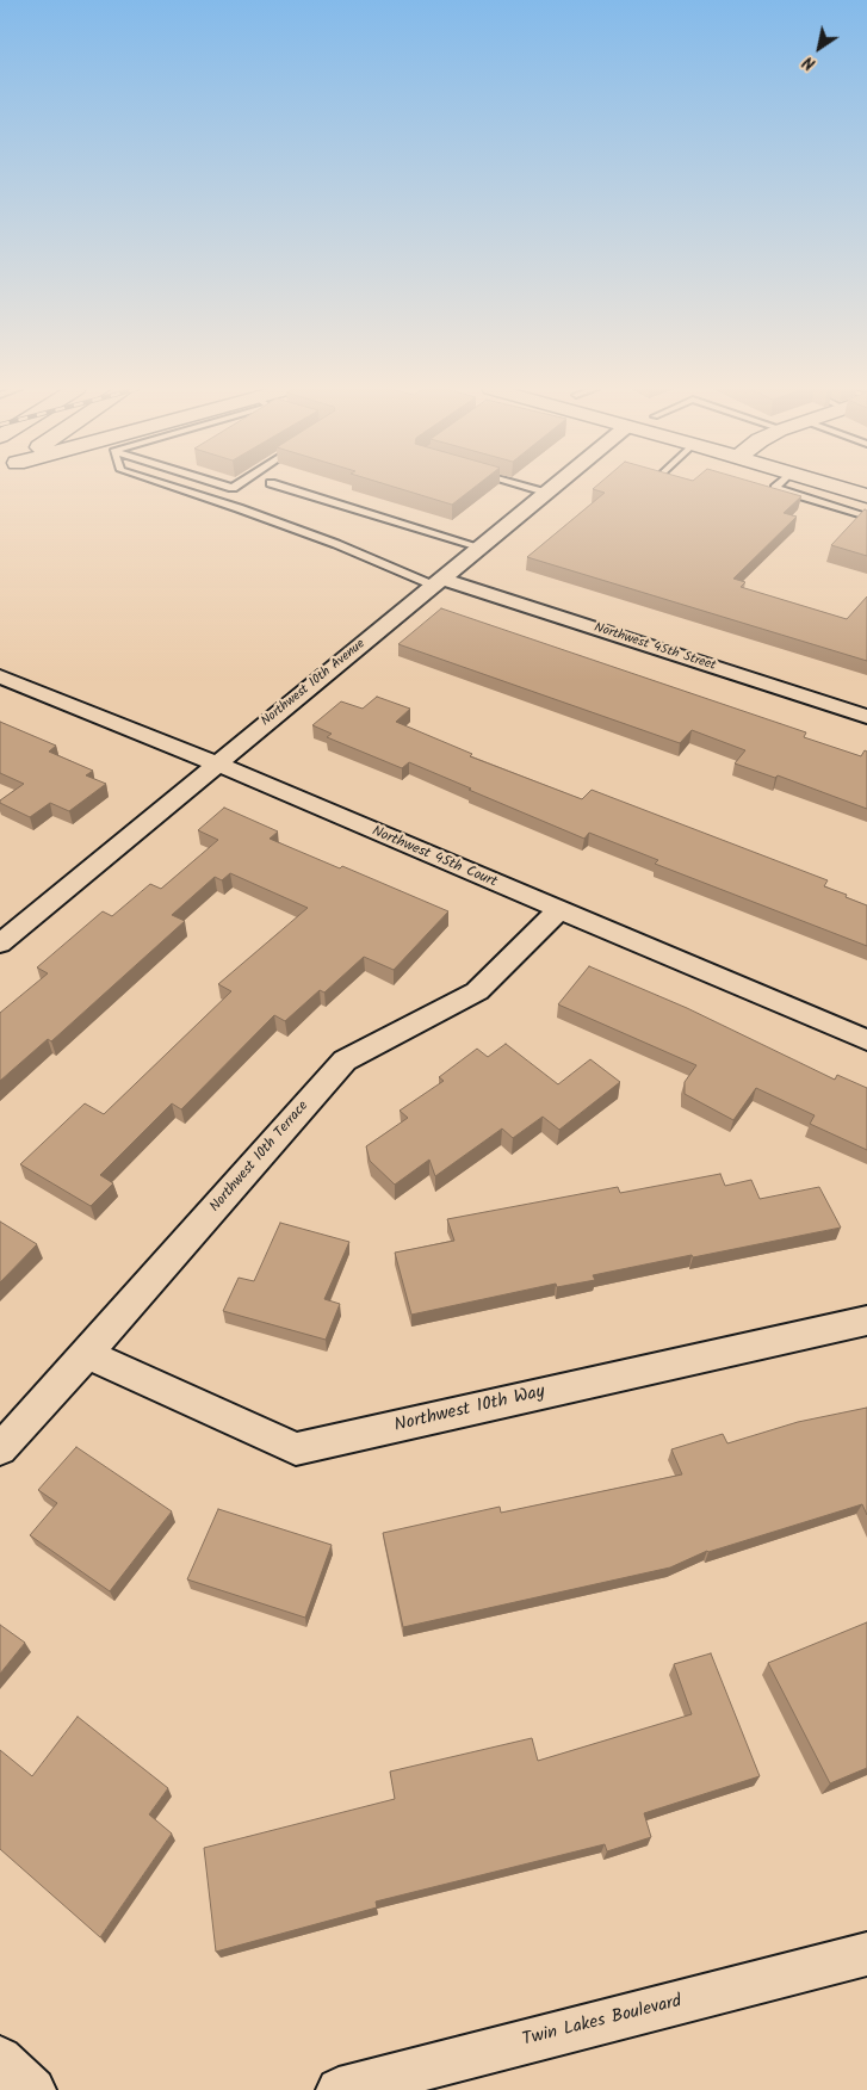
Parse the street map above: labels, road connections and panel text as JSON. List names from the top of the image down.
{
  "streets": {
    "street": [
      "Northwest 45th Street",
      "Northwest 10th Avenue",
      "Northwest 45th Court",
      "Northwest 10th Terrace",
      "Northwest 10th Way",
      "Twin Lakes Boulevard"
    ]
  },
  "crossings": [
    ["Northwest 45th Street", "Northwest 10th Avenue"],
    ["Northwest 10th Avenue", "Northwest 45th Court"],
    ["Northwest 45th Court", "Northwest 10th Terrace"],
    ["Northwest 10th Terrace", "Northwest 10th Way"]
  ],
  "north": "bottom left"
}
